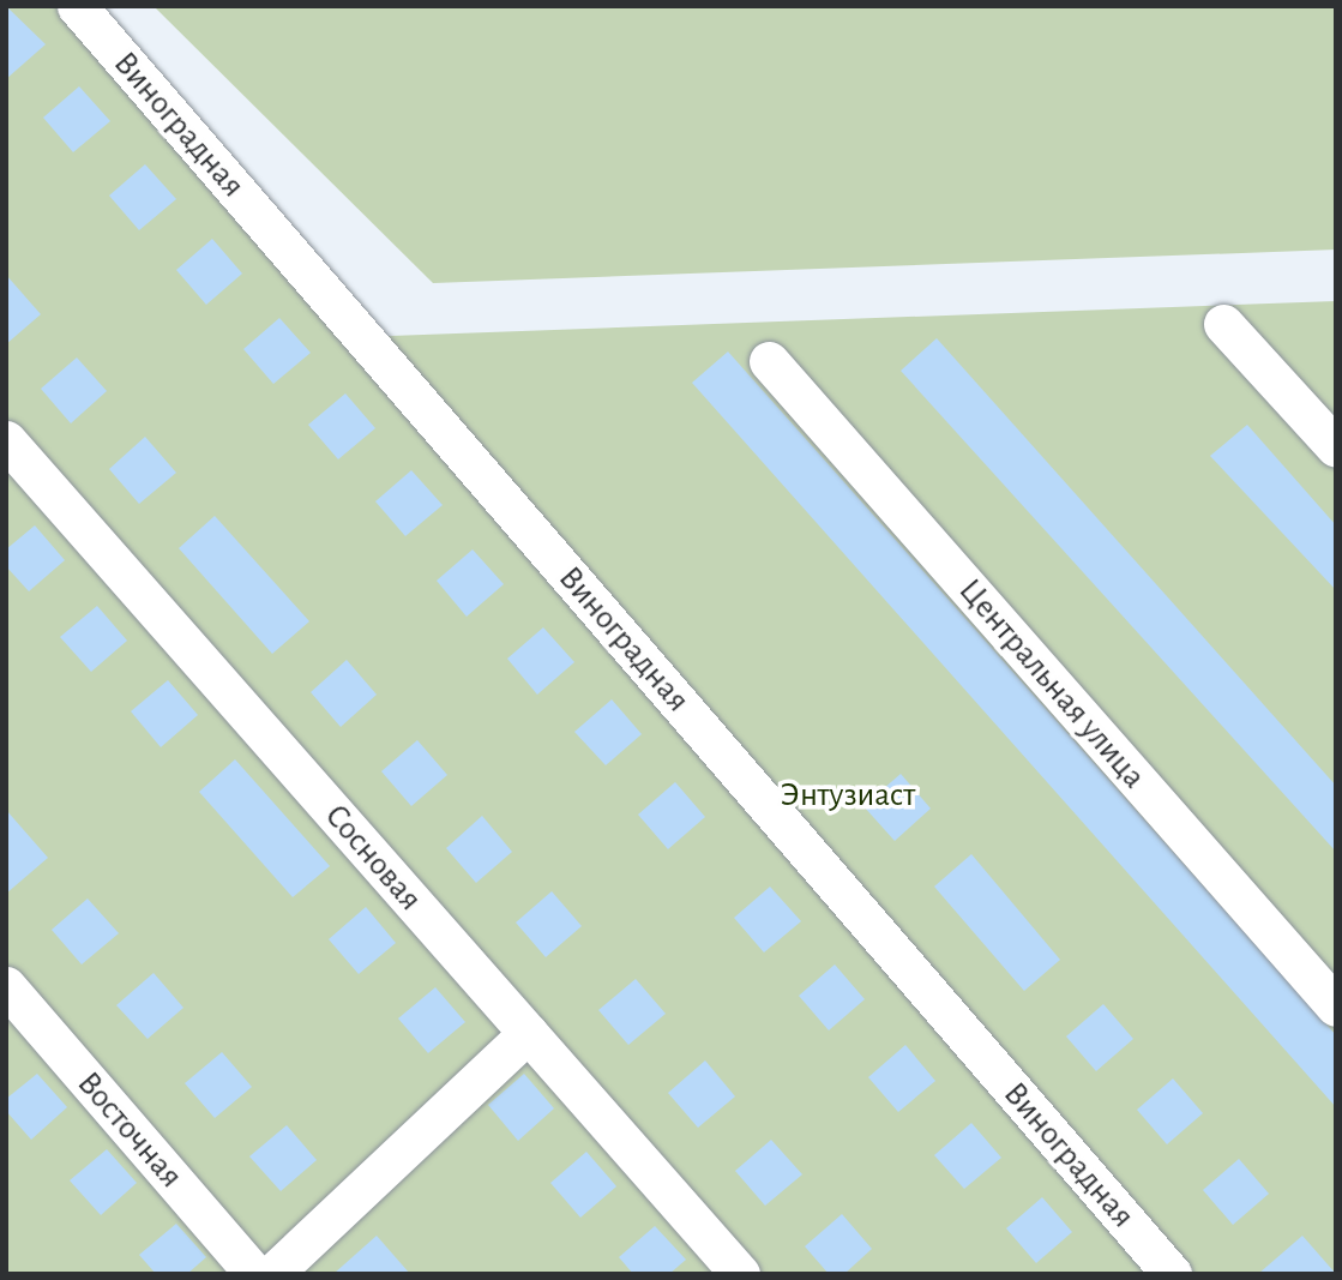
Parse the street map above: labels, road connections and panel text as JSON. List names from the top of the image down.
{
  "streets": {
    "street": [
      "Виноградная",
      "Центральная улица",
      "Сосновая",
      "Восточная"
    ]
  },
  "parks": ["Энтузиаст"]
}
